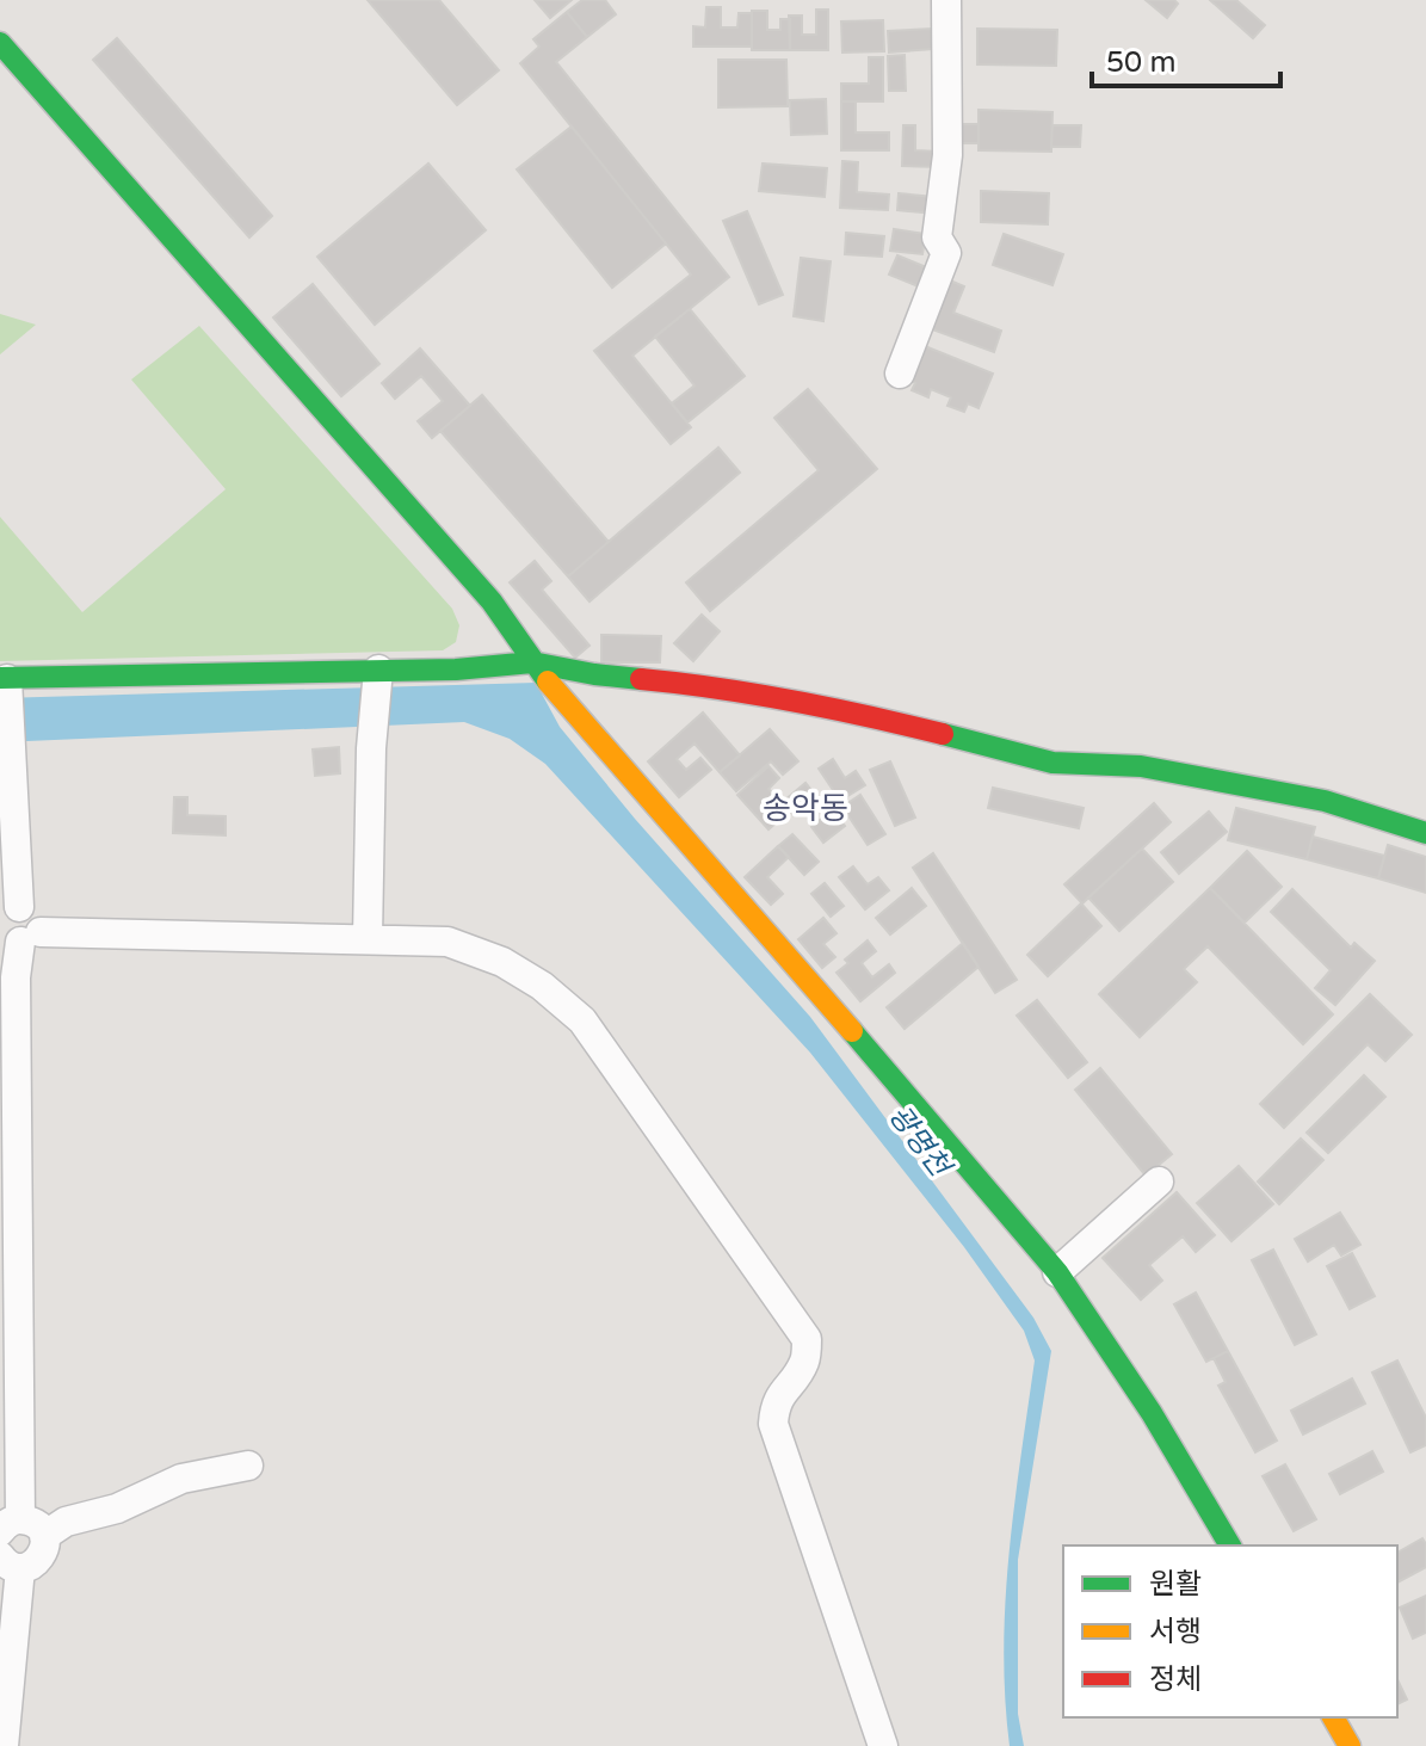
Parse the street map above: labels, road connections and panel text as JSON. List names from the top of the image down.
{
  "districts": ["송악동"],
  "water": ["광명천"],
  "legend": ["원활", "서행", "정체"],
  "scale_bar": "50 m"
}
